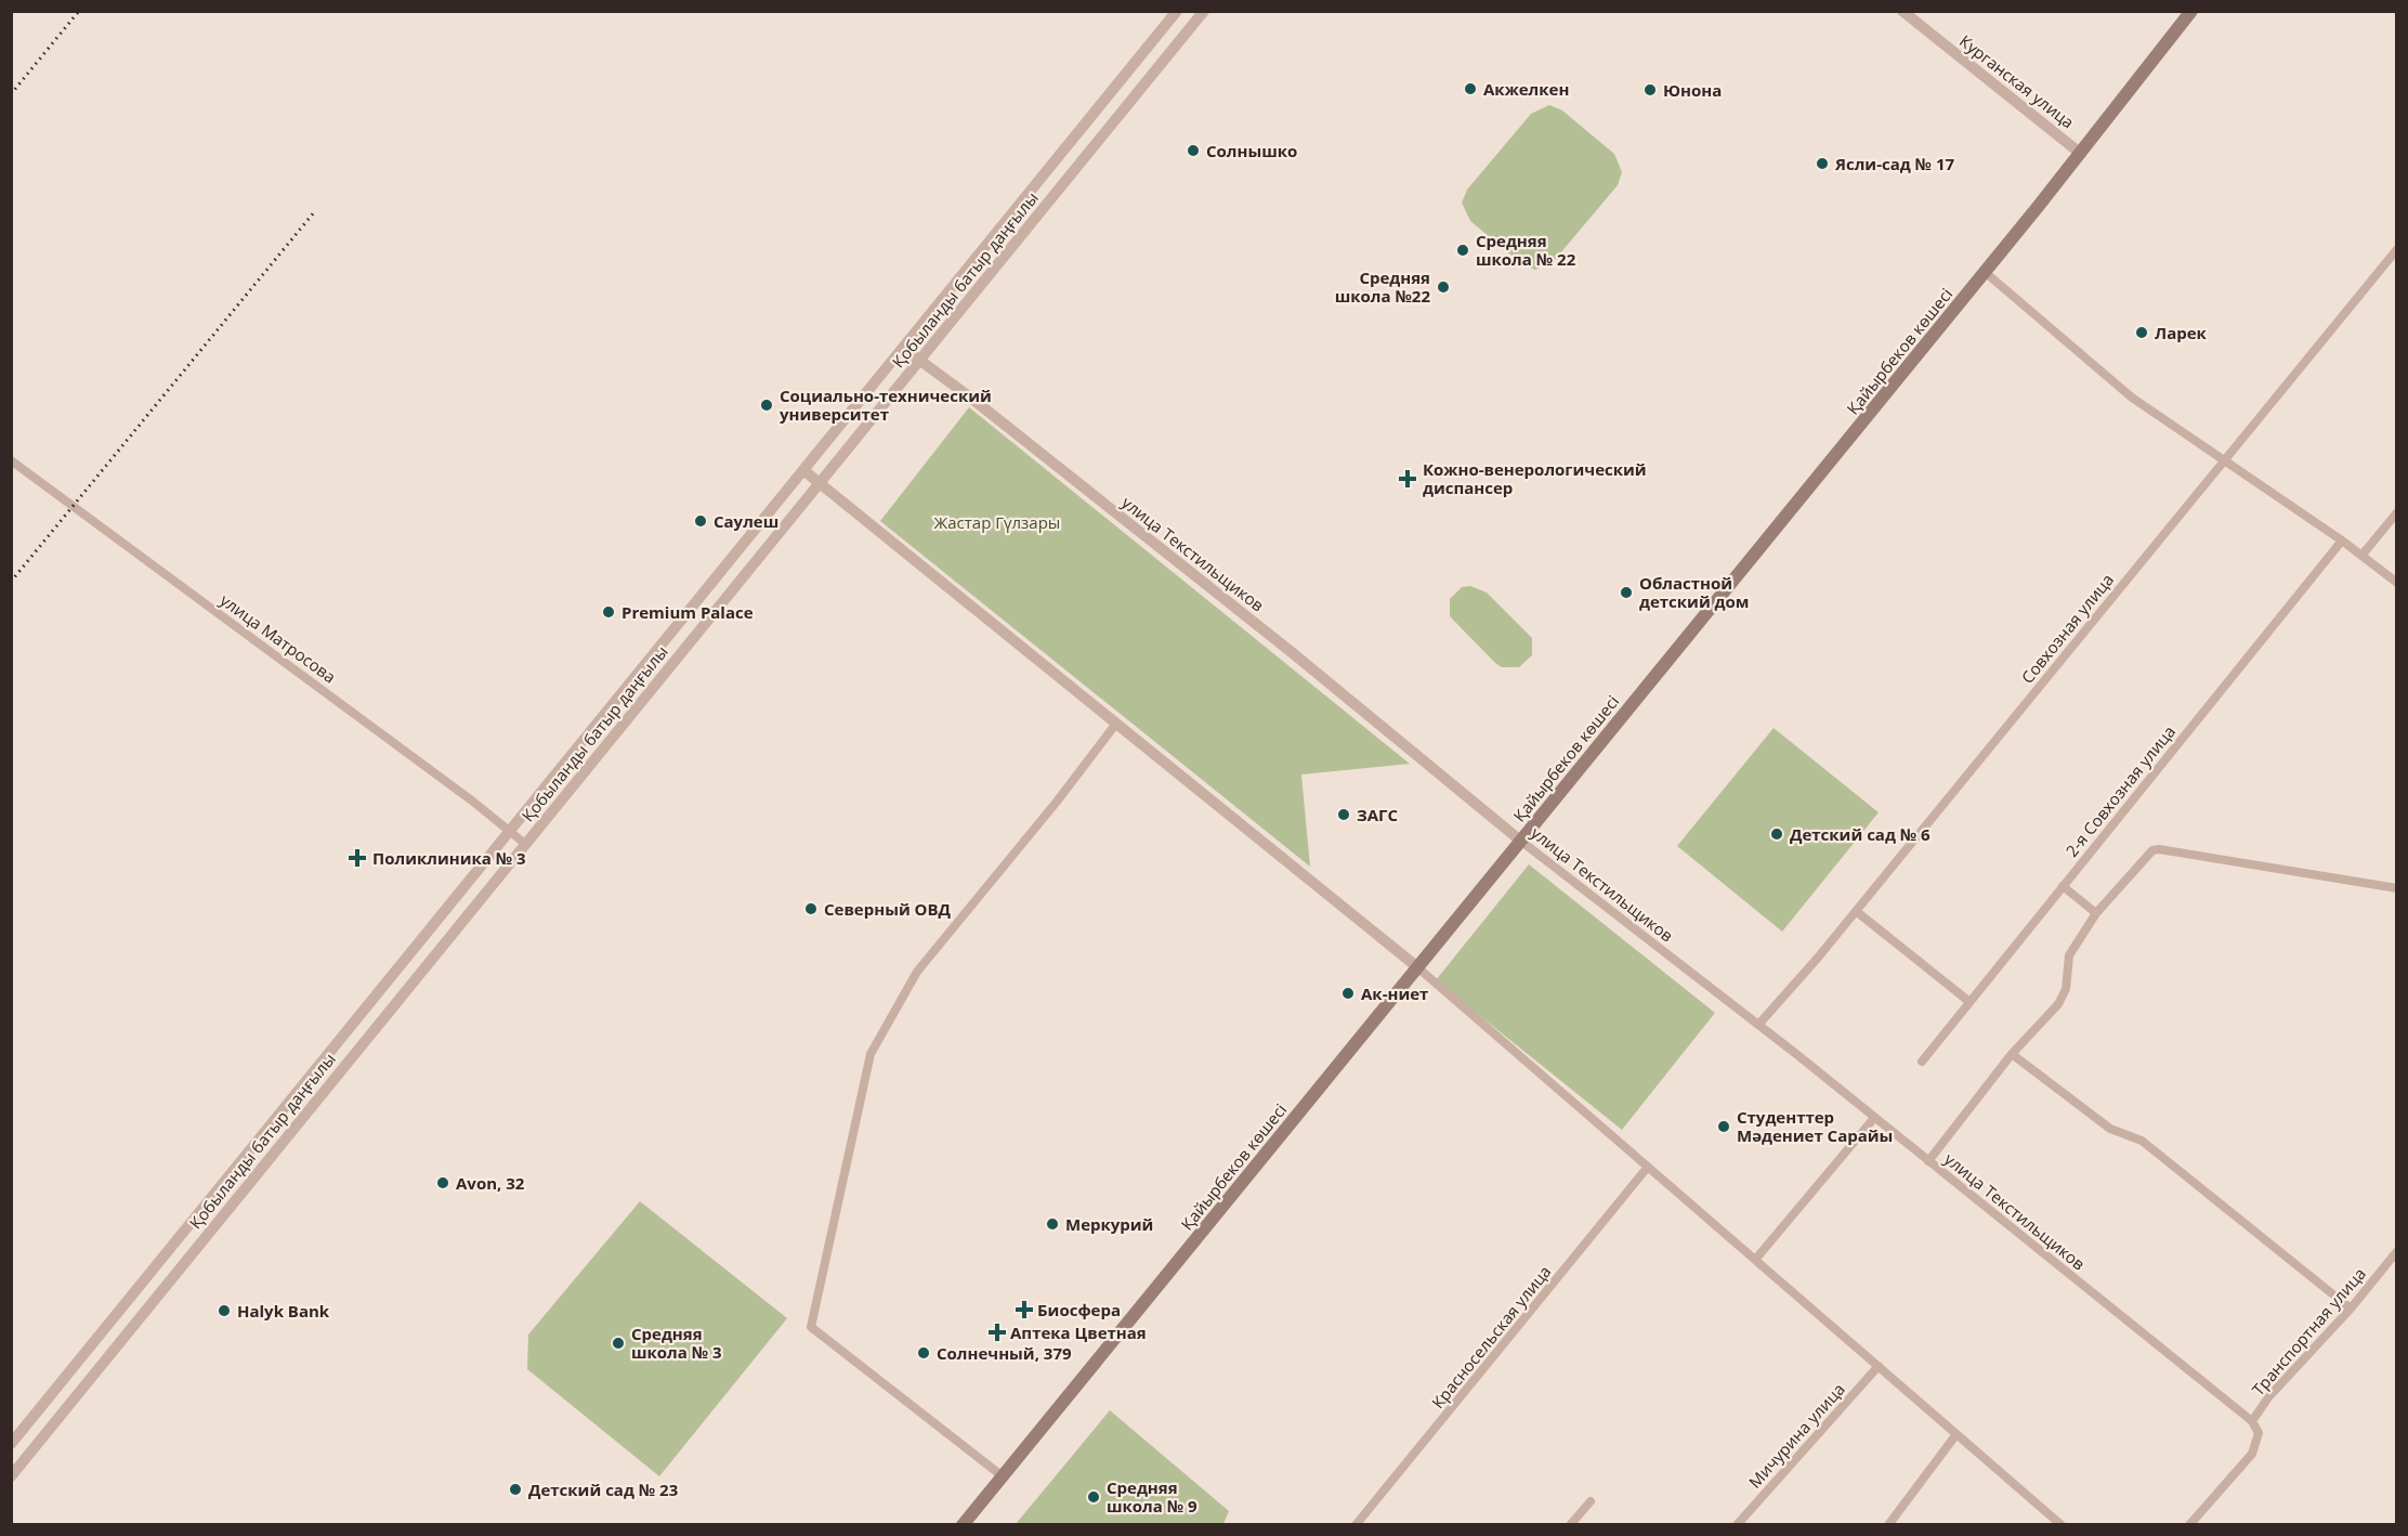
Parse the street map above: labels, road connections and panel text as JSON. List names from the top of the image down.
{
  "streets": {
    "main road": ["Қайырбеков көшесі"],
    "street": [
      "Курганская улица",
      "Қобыланды батыр даңғылы",
      "улица Текстильщиков",
      "Совхозная улица",
      "улица Матросова",
      "2-я Совхозная улица",
      "Транспортная улица",
      "Красносельская улица",
      "Мичурина улица"
    ]
  },
  "crossings": [
    ["Курганская улица", "Қайырбеков көшесі"],
    ["Қобыланды батыр даңғылы", "улица Текстильщиков"],
    ["Қобыланды батыр даңғылы", "улица Матросова"],
    ["Қайырбеков көшесі", "улица Текстильщиков"],
    ["улица Текстильщиков", "Совхозная улица"],
    ["улица Текстильщиков", "Транспортная улица"]
  ],
  "parks": ["Жастар Гүлзары"],
  "places": {
    "other": [
      "Акжелкен",
      "Юнона",
      "Солнышко",
      "Ясли-сад № 17",
      "Средняя школа № 22",
      "Средняя школа №22",
      "Ларек",
      "Социально-технический университет",
      "Саулеш",
      "Областной детский дом",
      "Premium Palace",
      "ЗАГС",
      "Детский сад № 6",
      "Северный ОВД",
      "Ак-ниет",
      "Студенттер Мәдениет Сарайы",
      "Avon, 32",
      "Меркурий",
      "Halyk Bank",
      "Средняя школа № 3",
      "Солнечный, 379",
      "Детский сад № 23",
      "Средняя школа № 9"
    ],
    "health": [
      "Кожно-венерологический диспансер",
      "Поликлиника № 3",
      "Биосфера",
      "Аптека Цветная"
    ]
  }
}
